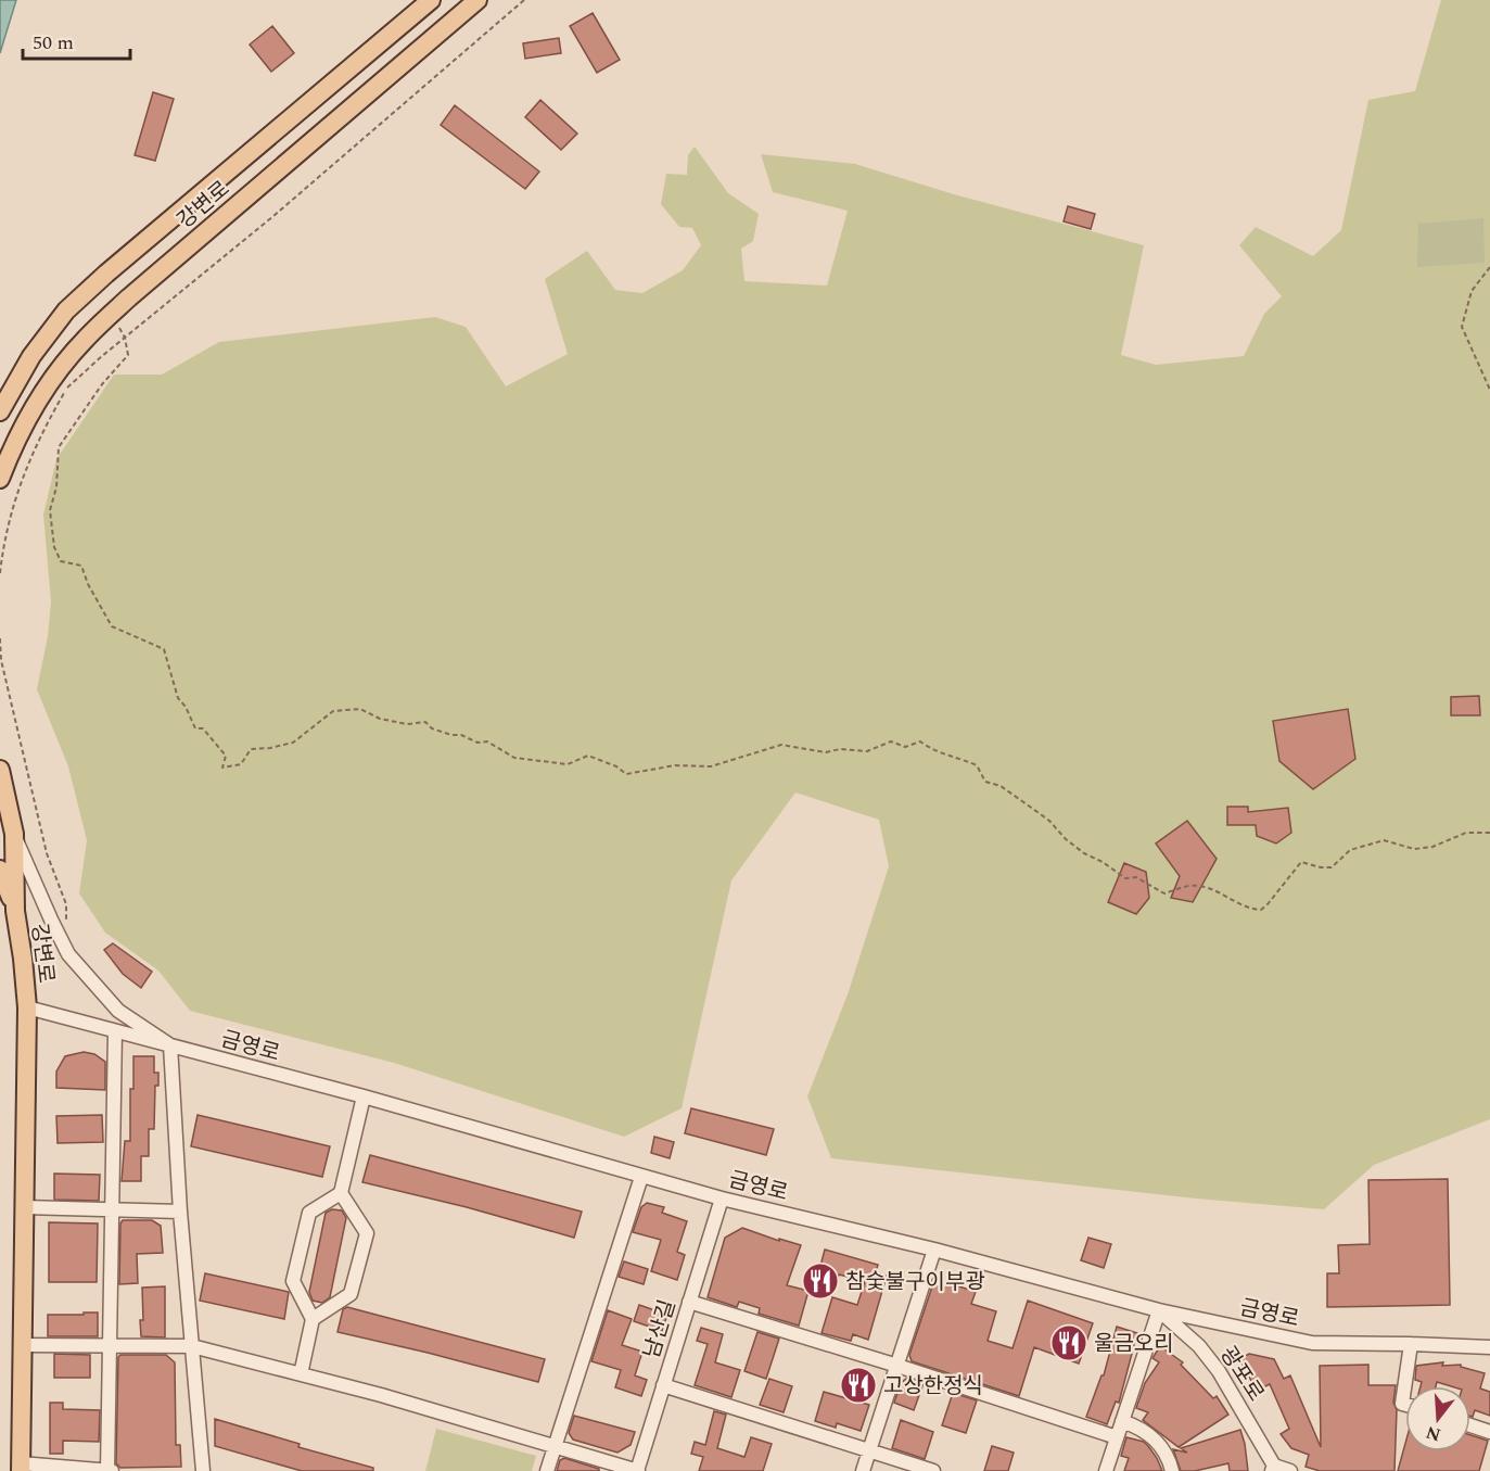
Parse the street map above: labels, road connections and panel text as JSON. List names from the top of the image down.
{
  "streets": {
    "main road": ["강변로"],
    "street": ["금영로", "남산길", "광포로"]
  },
  "crossings": [
    ["강변로", "금영로"],
    ["금영로", "남산길"],
    ["금영로", "광포로"]
  ],
  "places": {
    "restaurant": ["참숯불구이부광", "울금오리", "고상한정식"]
  },
  "scale_bar": "50 m",
  "north": "bottom"
}
